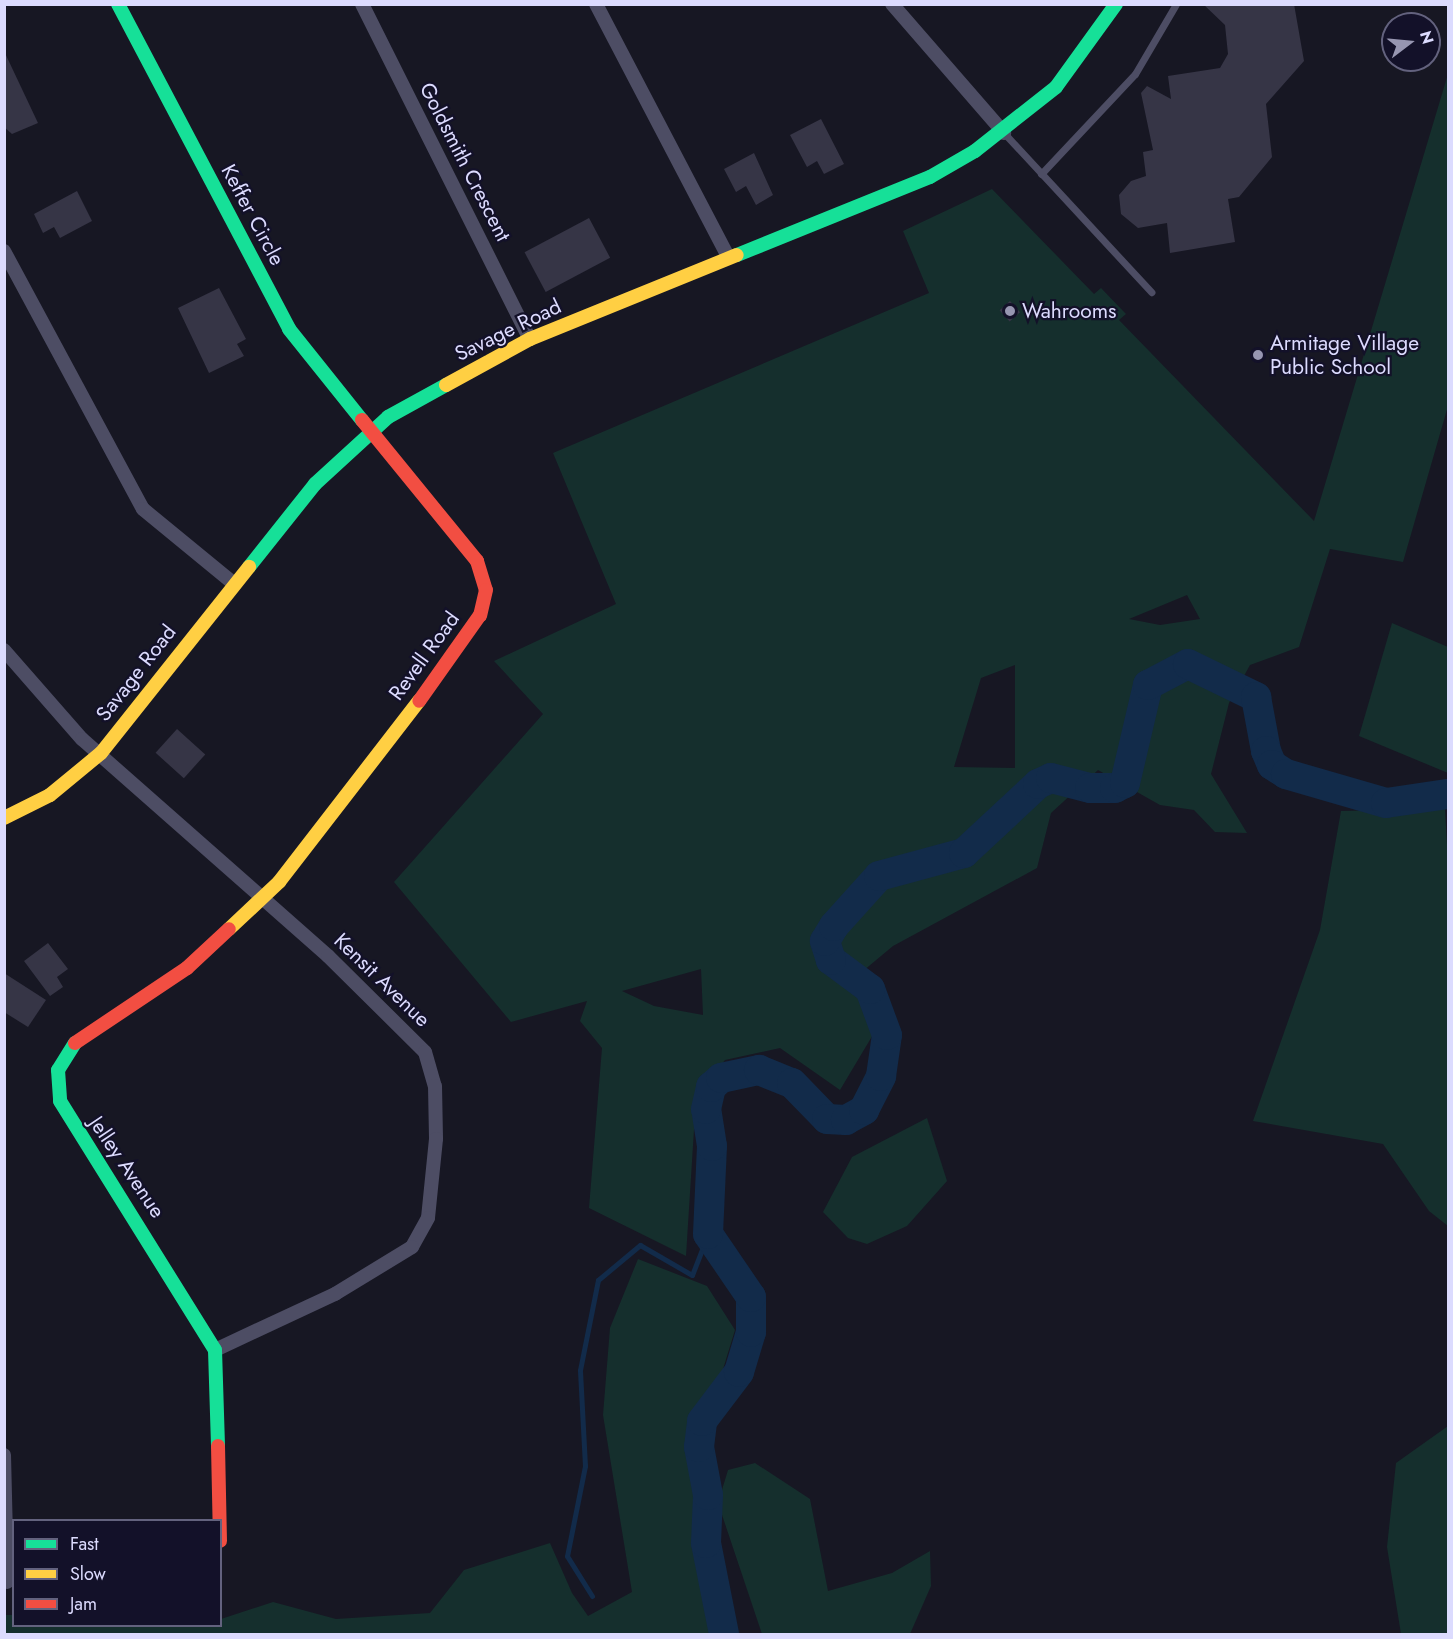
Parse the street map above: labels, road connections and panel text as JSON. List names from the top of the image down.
{
  "streets": {
    "street": [
      "Goldsmith Crescent",
      "Keffer Circle",
      "Savage Road",
      "Revell Road",
      "Kensit Avenue",
      "Jelley Avenue"
    ]
  },
  "crossings": [
    ["Goldsmith Crescent", "Savage Road"],
    ["Keffer Circle", "Savage Road"],
    ["Keffer Circle", "Revell Road"],
    ["Savage Road", "Revell Road"],
    ["Savage Road", "Kensit Avenue"],
    ["Revell Road", "Kensit Avenue"],
    ["Revell Road", "Jelley Avenue"],
    ["Kensit Avenue", "Jelley Avenue"]
  ],
  "places": ["Wahrooms", "Armitage Village Public School"],
  "legend": ["Fast", "Slow", "Jam"],
  "north": "right"
}
